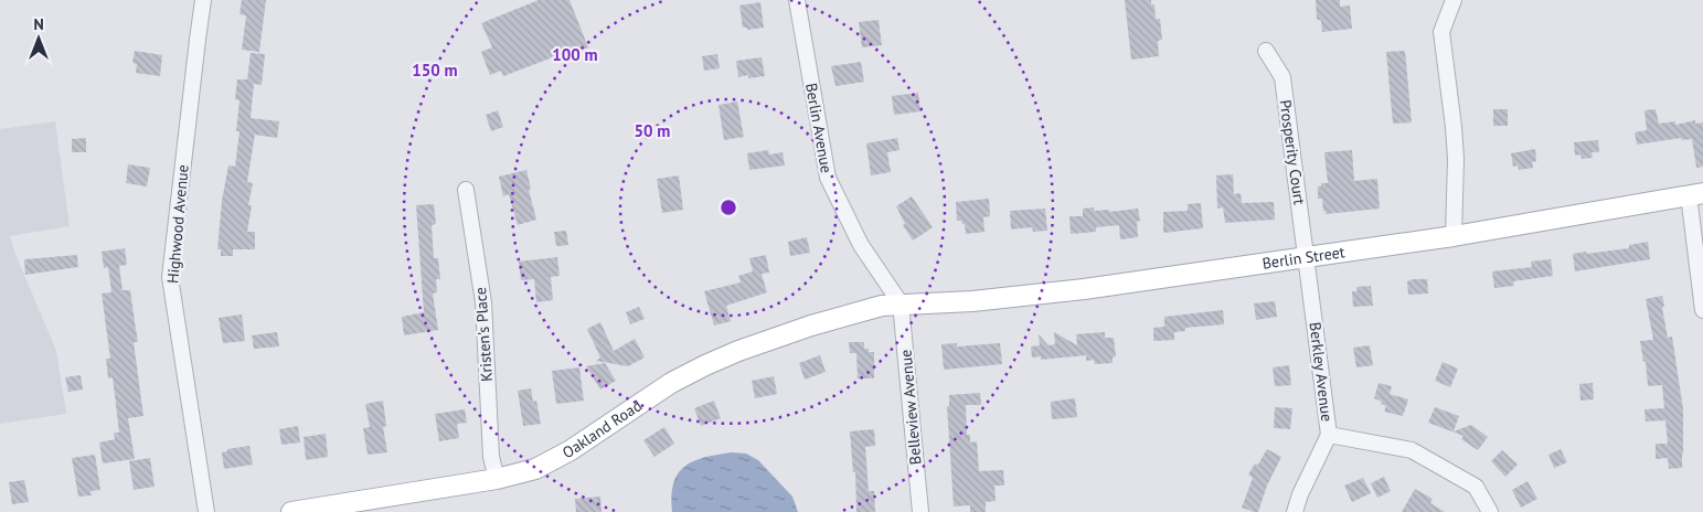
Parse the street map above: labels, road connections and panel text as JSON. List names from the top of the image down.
{
  "streets": {
    "main road": ["Berlin Street", "Oakland Road"],
    "street": [
      "Berlin Avenue",
      "Prosperity Court",
      "Highwood Avenue",
      "Kristen's Place",
      "Berkley Avenue",
      "Belleview Avenue"
    ]
  },
  "crossings": [
    ["Berlin Avenue", "Berlin Street"],
    ["Berlin Avenue", "Belleview Avenue"],
    ["Berlin Avenue", "Oakland Road"],
    ["Prosperity Court", "Berlin Street"],
    ["Prosperity Court", "Berkley Avenue"],
    ["Berlin Street", "Berkley Avenue"],
    ["Berlin Street", "Belleview Avenue"],
    ["Berlin Street", "Oakland Road"],
    ["Kristen's Place", "Oakland Road"],
    ["Belleview Avenue", "Oakland Road"]
  ],
  "north": "top",
  "rings": ["100 m", "150 m", "50 m"]
}
